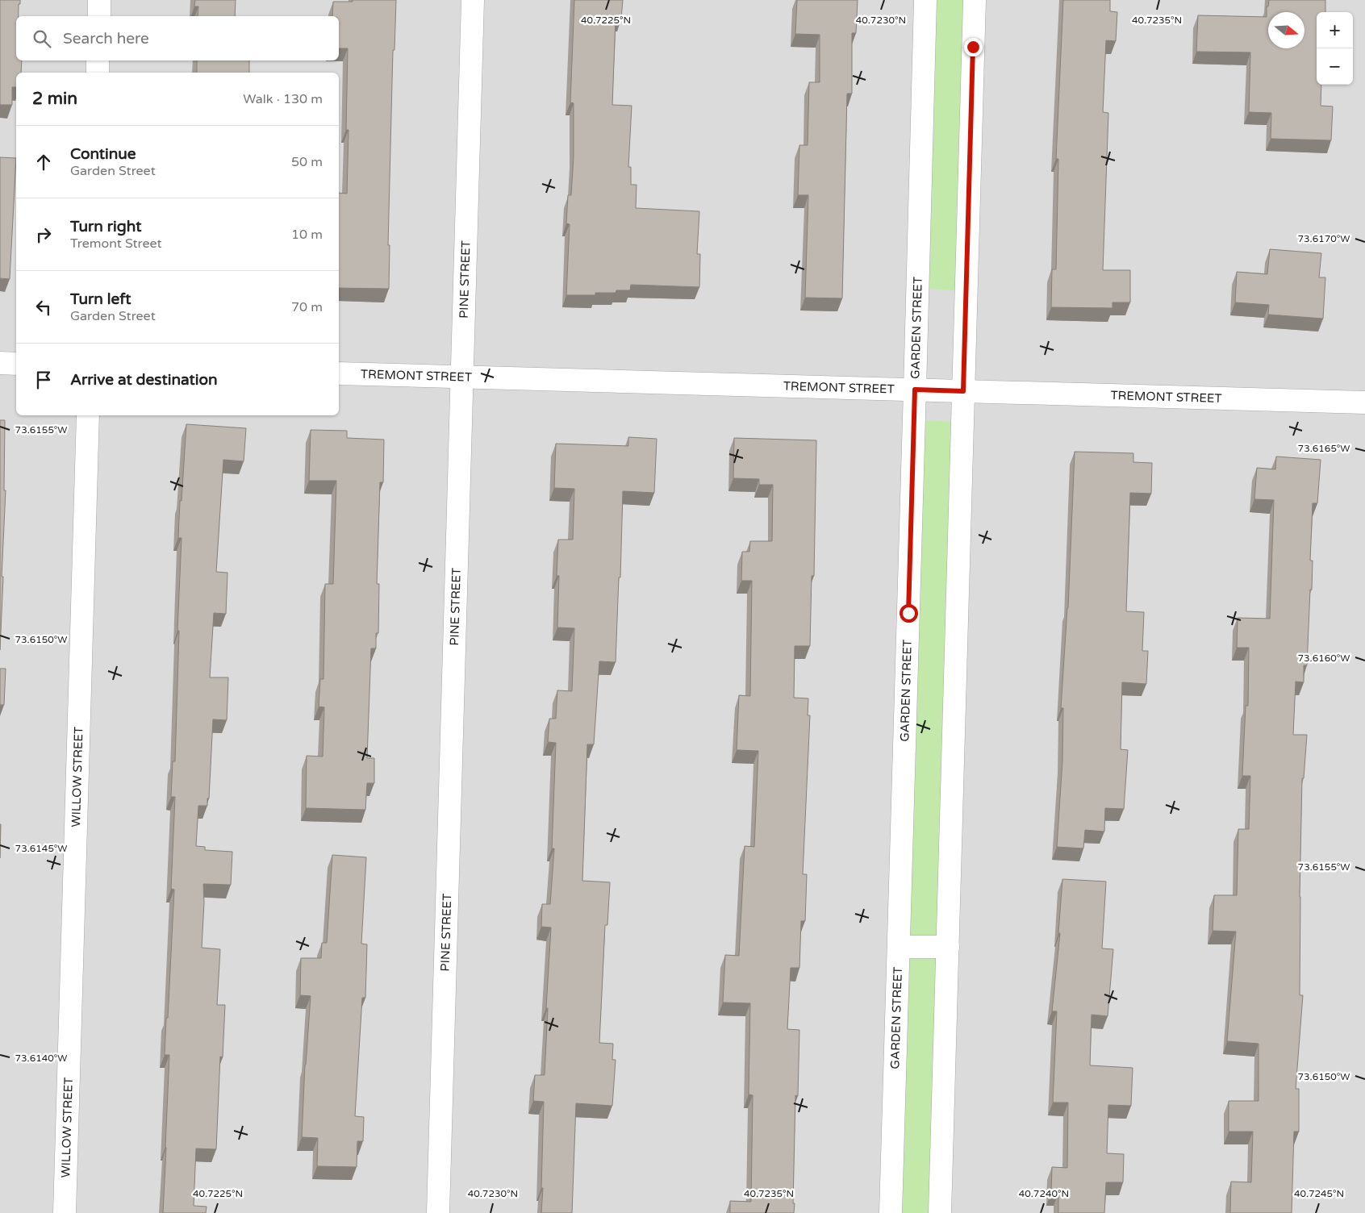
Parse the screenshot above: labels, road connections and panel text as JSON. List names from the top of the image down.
{
  "streets": {
    "street": [
      "PINE STREET",
      "GARDEN STREET",
      "TREMONT STREET",
      "WILLOW STREET"
    ]
  },
  "crossings": [
    ["PINE STREET", "TREMONT STREET"],
    ["GARDEN STREET", "TREMONT STREET"]
  ],
  "north": "right",
  "page": {
    "map_buttons": ["+", "−"],
    "search": "Search here",
    "heading": ["2 min", "Walk · 130 m"],
    "list": [
      ["Continue", "Garden Street", "50 m"],
      ["Turn right", "Tremont Street", "10 m"],
      ["Turn left", "Garden Street", "70 m"],
      "Arrive at destination"
    ]
  },
  "coordinates": [
    "40.7225°N",
    "40.7230°N",
    "40.7235°N",
    "73.6170°W",
    "73.6155°W",
    "73.6165°W",
    "73.6150°W",
    "73.6160°W",
    "73.6145°W",
    "73.6140°W",
    "40.7240°N",
    "40.7245°N"
  ]
}
